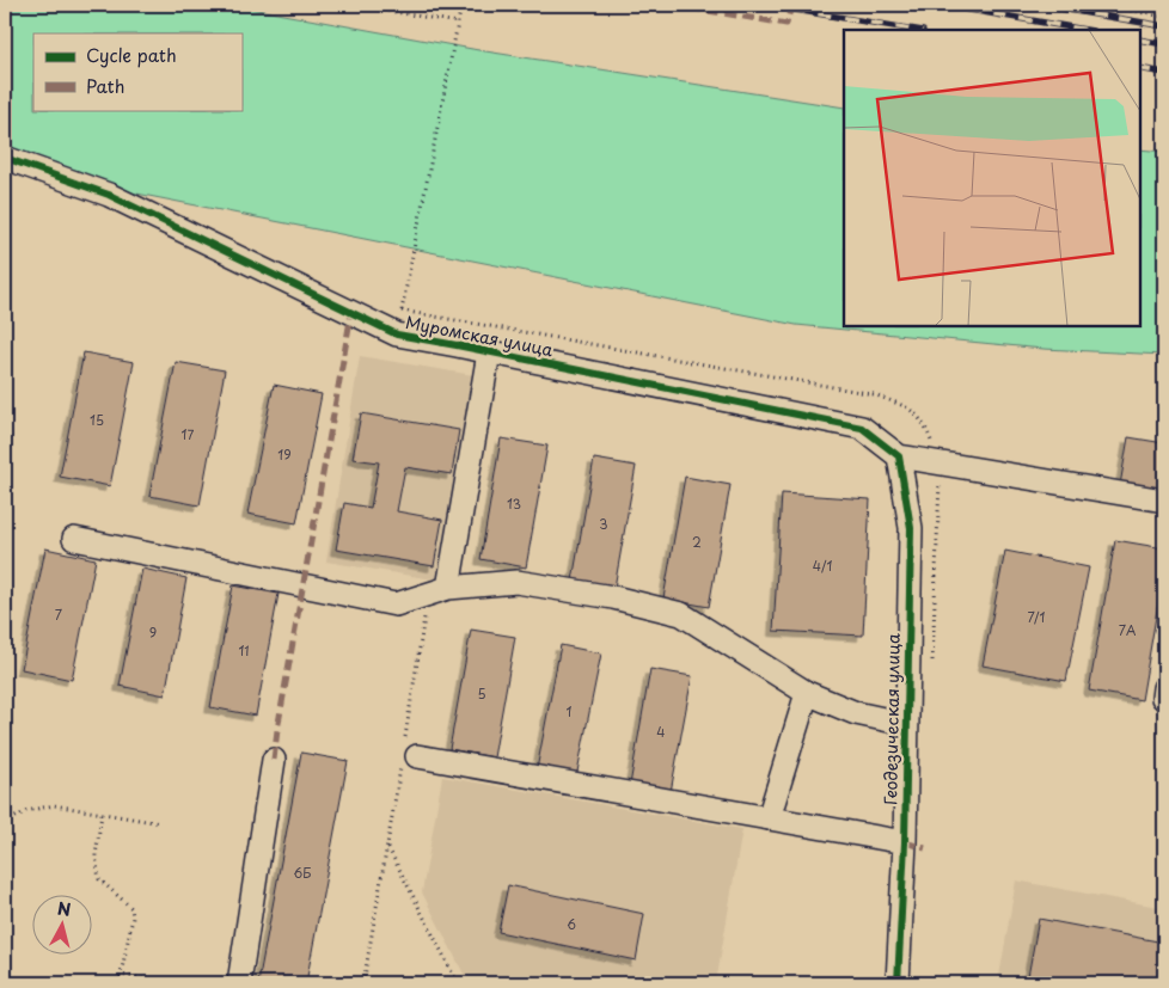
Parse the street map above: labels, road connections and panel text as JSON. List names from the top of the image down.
{
  "streets": {
    "street": ["Муромская улица", "Геодезическая улица"]
  },
  "crossings": [
    ["Муромская улица", "Геодезическая улица"]
  ],
  "house_numbers": [
    "15",
    "17",
    "19",
    "13",
    "3",
    "2",
    "4/1",
    "7",
    "7/1",
    "7А",
    "9",
    "11",
    "5",
    "1",
    "4",
    "6Б",
    "6"
  ],
  "legend": ["Cycle path", "Path"],
  "north": "top"
}
